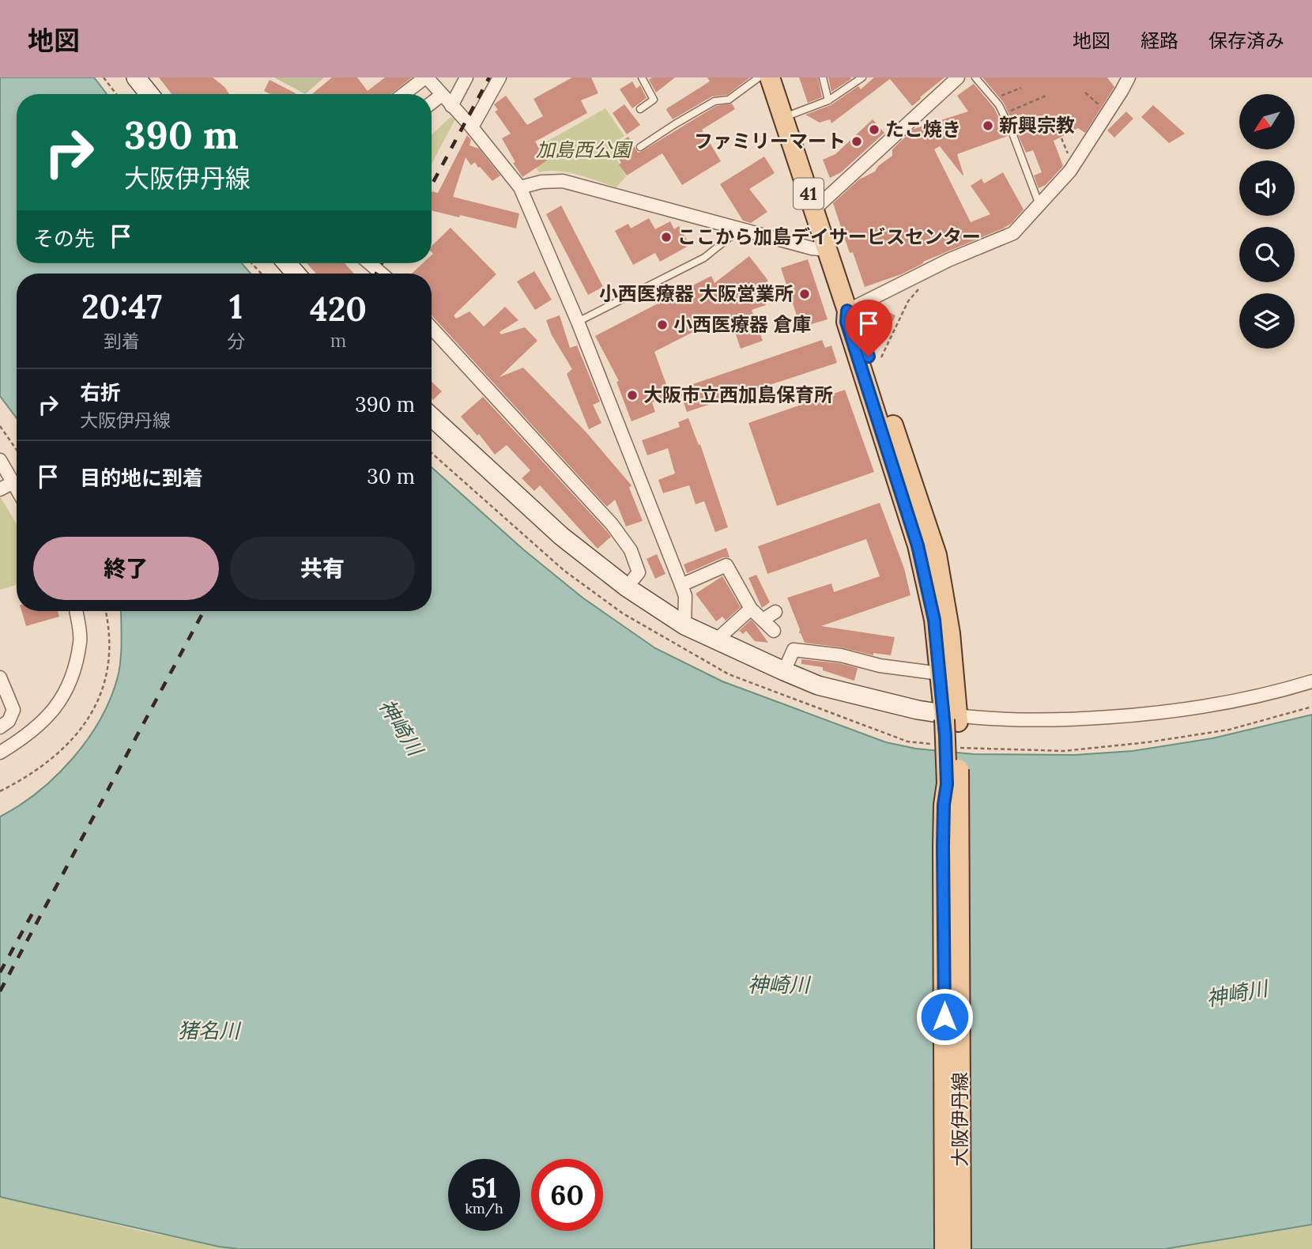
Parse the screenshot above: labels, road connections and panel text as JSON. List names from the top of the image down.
{
  "streets": {
    "main road": ["41", "大阪伊丹線"]
  },
  "water": ["神崎川", "猪名川"],
  "parks": ["加島西公園"],
  "places": [
    "新興宗教",
    "たこ焼き",
    "ファミリーマート",
    "ここから加島デイサービスセンター",
    "小西医療器 大阪営業所",
    "小西医療器 倉庫",
    "大阪市立西加島保育所"
  ],
  "north": "bottom left",
  "page": {
    "header": "地図",
    "nav": ["地図", "経路", "保存済み"],
    "turn": ["390 m", "大阪伊丹線"],
    "then": "その先",
    "eta": [
      "20:47",
      "到着",
      "1",
      "分",
      "420",
      "m"
    ],
    "list": [
      {
        "name": "右折",
        "note": "大阪伊丹線",
        "value": "390 m"
      },
      {
        "name": "目的地に到着",
        "value": "30 m"
      }
    ],
    "buttons": ["終了", "共有"],
    "speed": "51 km/h",
    "limit": "60"
  }
}
